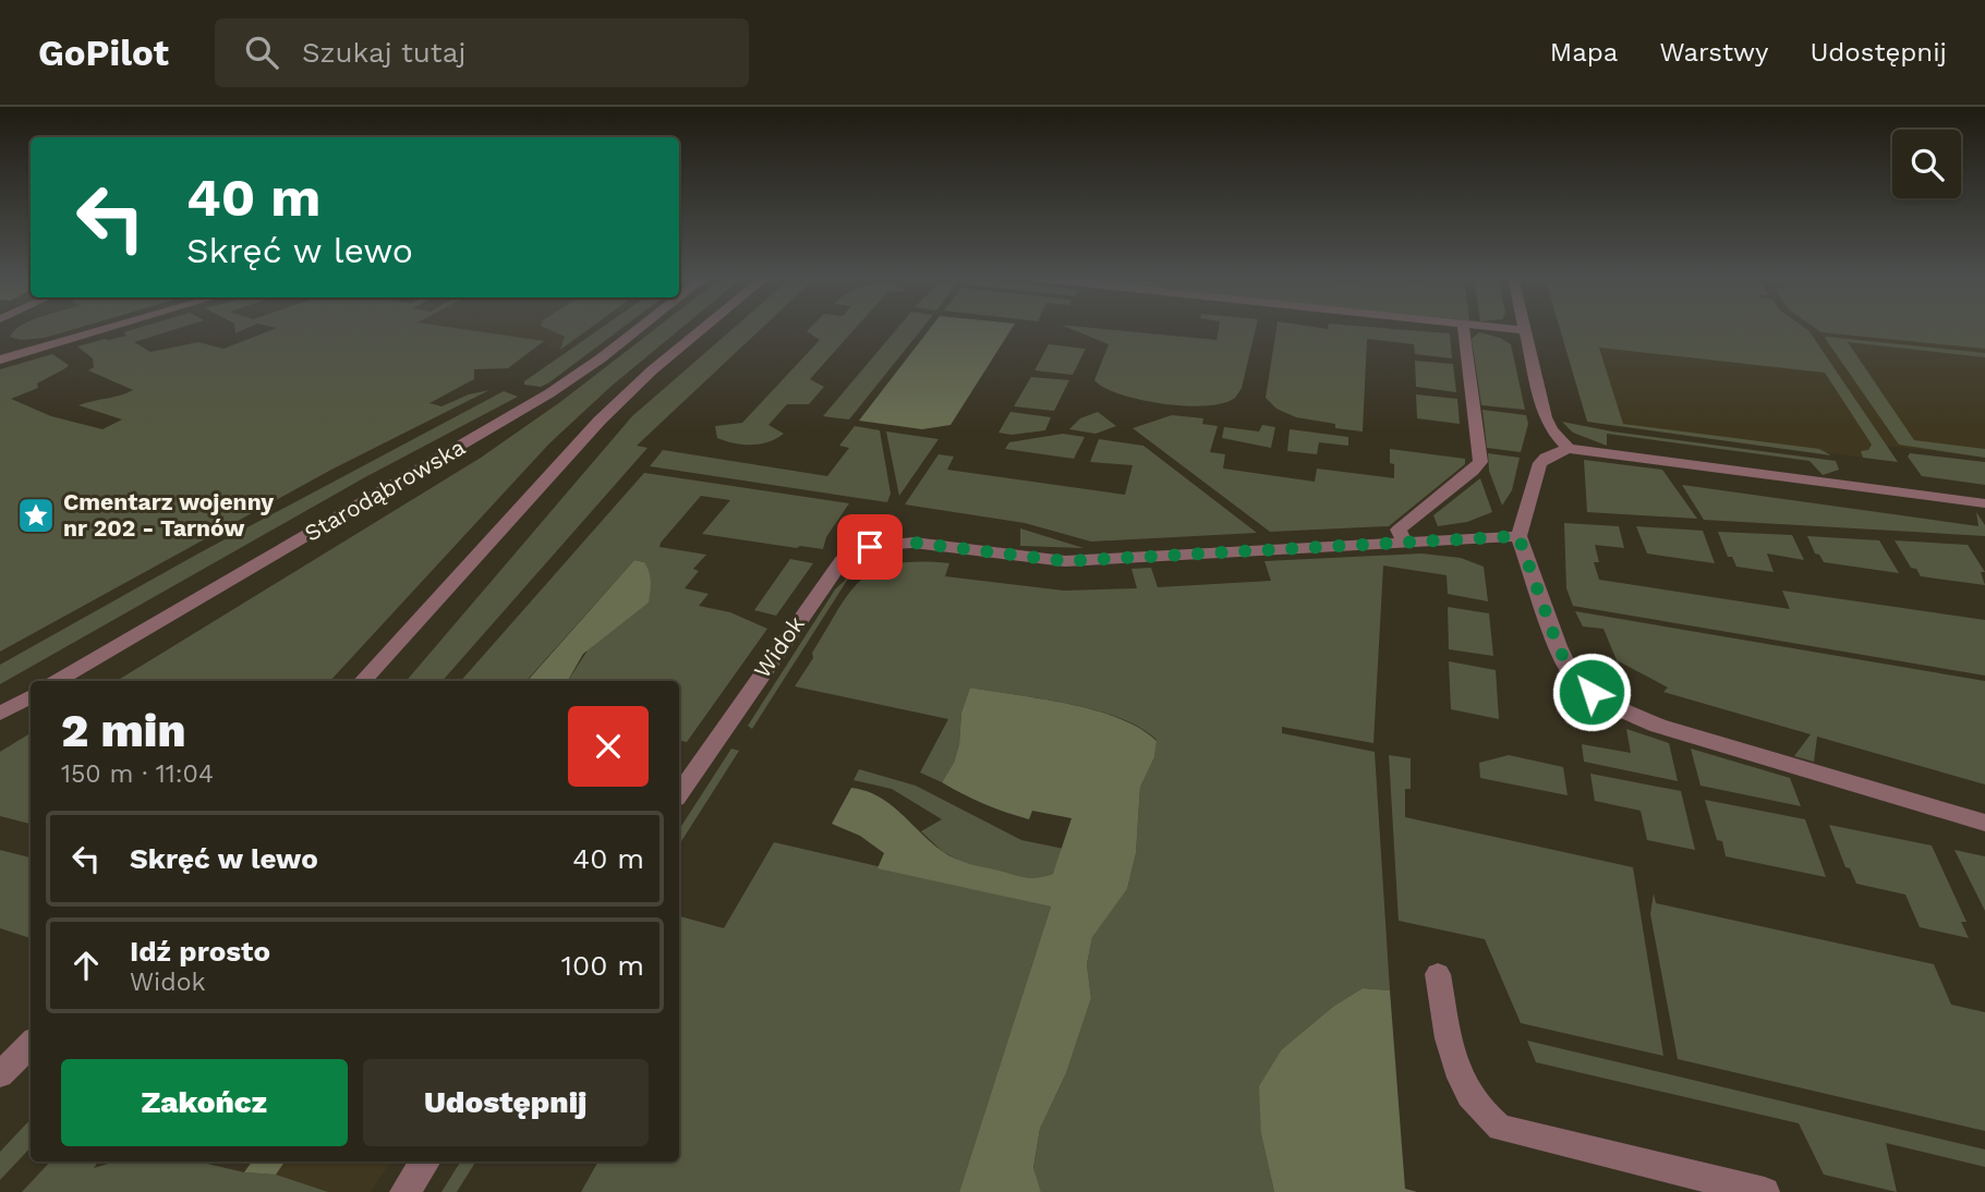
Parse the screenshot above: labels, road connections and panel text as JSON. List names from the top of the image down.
{
  "streets": {
    "street": ["Starodąbrowska", "Widok"]
  },
  "places": {
    "place": ["Cmentarz wojenny nr 202 - Tarnów"]
  },
  "page": {
    "header": "GoPilot",
    "search": "Szukaj tutaj",
    "nav": ["Mapa", "Warstwy", "Udostępnij"],
    "turn": ["40 m", "Skręć w lewo"],
    "heading": ["2 min", "150 m · 11:04"],
    "list": [
      {
        "name": "Skręć w lewo",
        "value": "40 m"
      },
      {
        "name": "Idź prosto",
        "note": "Widok",
        "value": "100 m"
      }
    ],
    "buttons": ["Zakończ", "Udostępnij"]
  }
}
